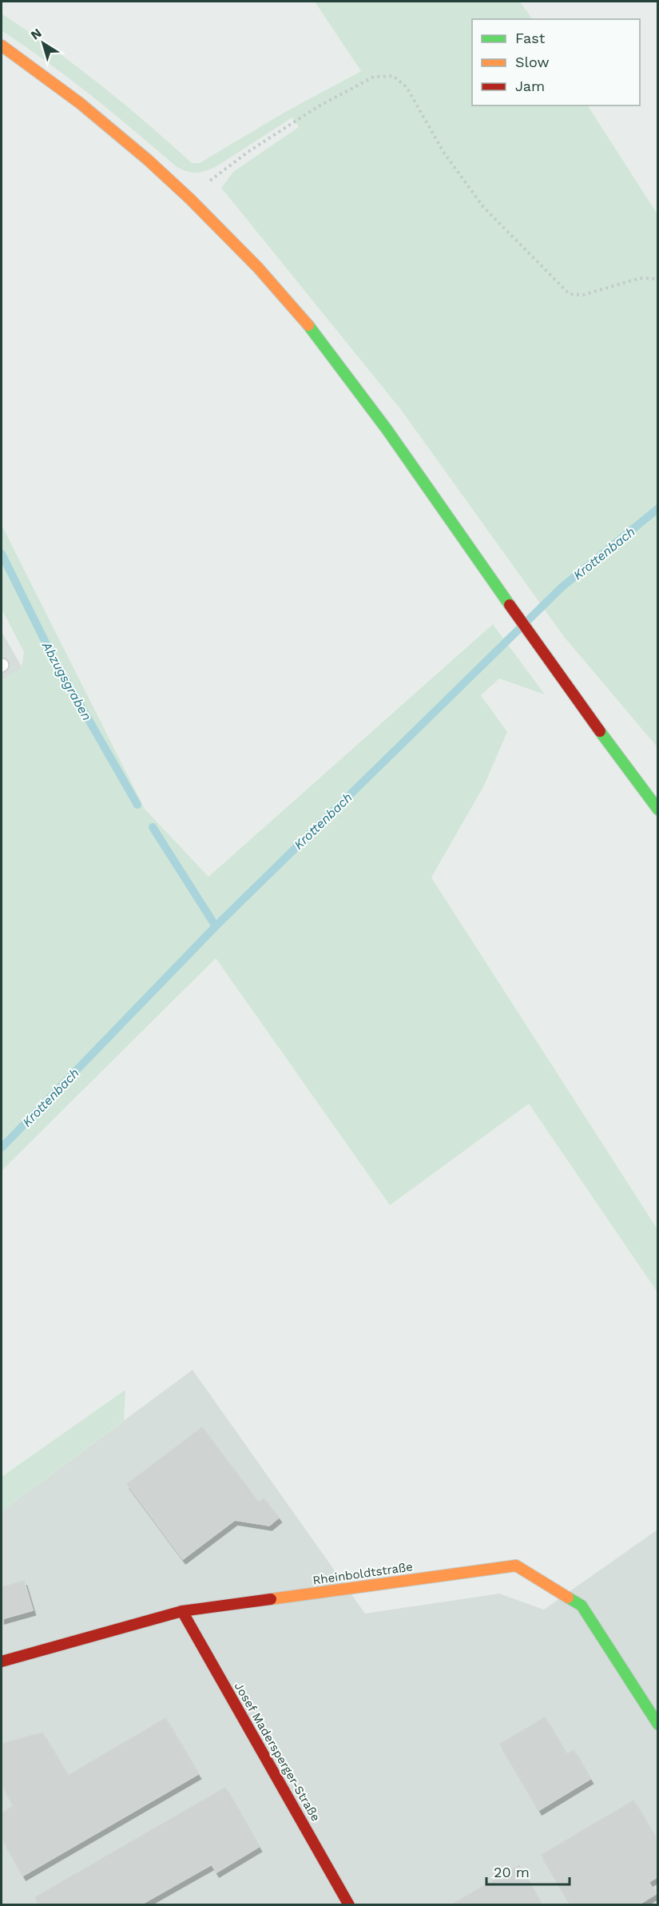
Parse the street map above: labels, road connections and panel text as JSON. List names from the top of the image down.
{
  "streets": {
    "street": ["Rheinboldtstraße", "Josef Madersperger-Straße"]
  },
  "crossings": [
    ["Rheinboldtstraße", "Josef Madersperger-Straße"]
  ],
  "water": ["Krottenbach", "Abzugsgraben"],
  "legend": ["Fast", "Slow", "Jam"],
  "scale_bar": "20 m",
  "north": "top left"
}
